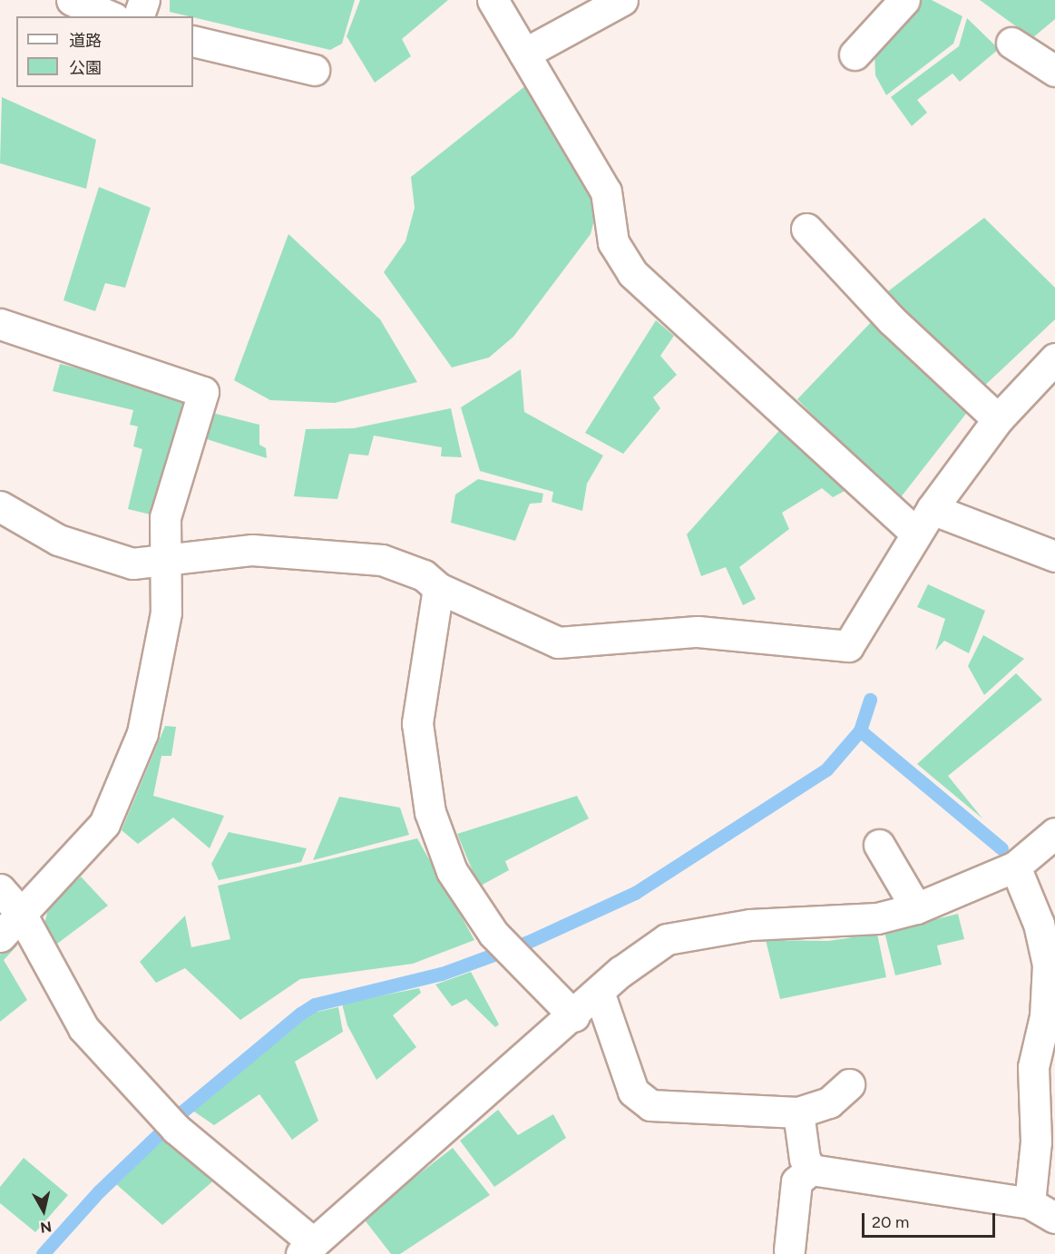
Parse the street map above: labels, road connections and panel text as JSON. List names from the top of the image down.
{
  "legend": ["道路", "公園"],
  "scale_bar": "20 m",
  "north": "bottom"
}
